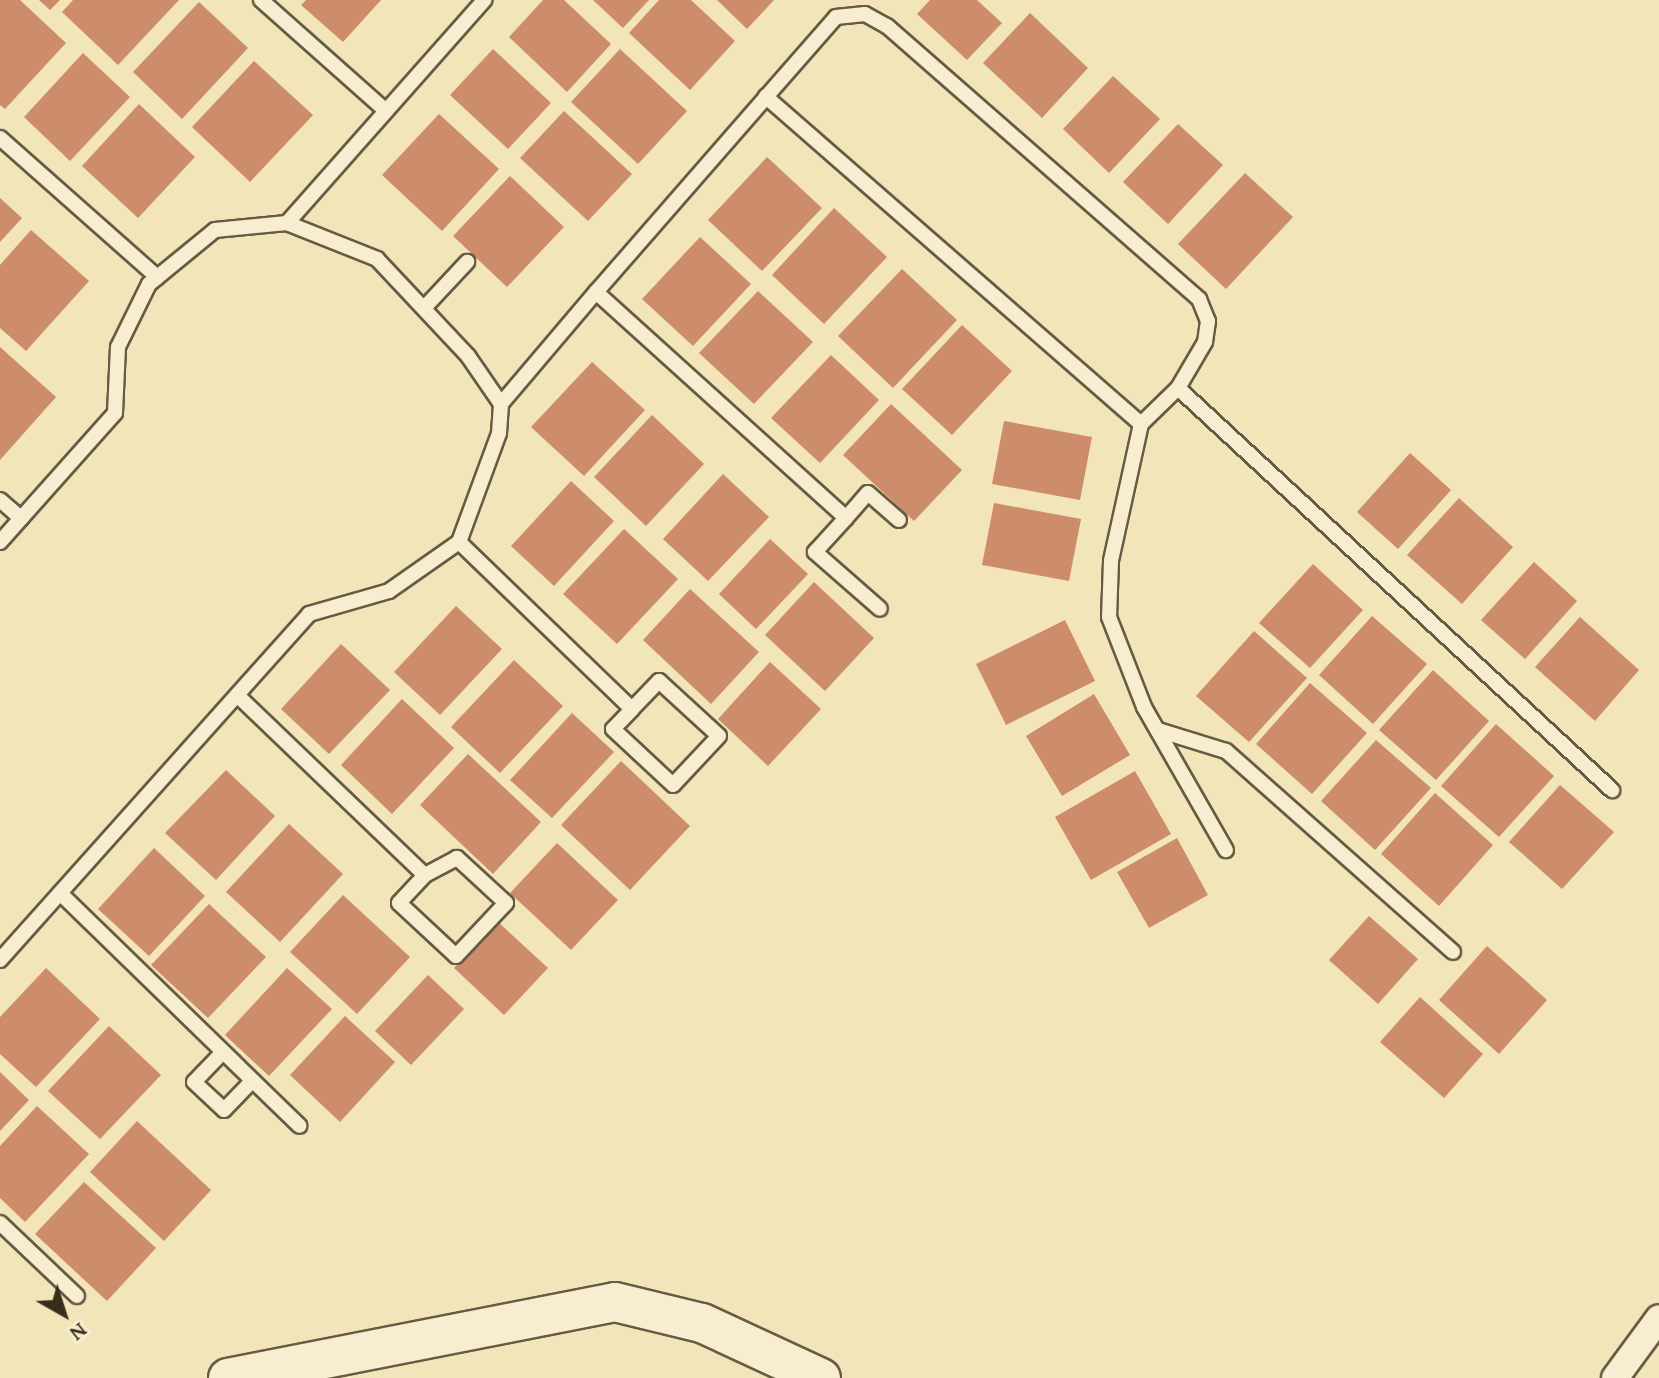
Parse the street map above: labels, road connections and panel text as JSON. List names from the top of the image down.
{
  "north": "bottom right"
}
